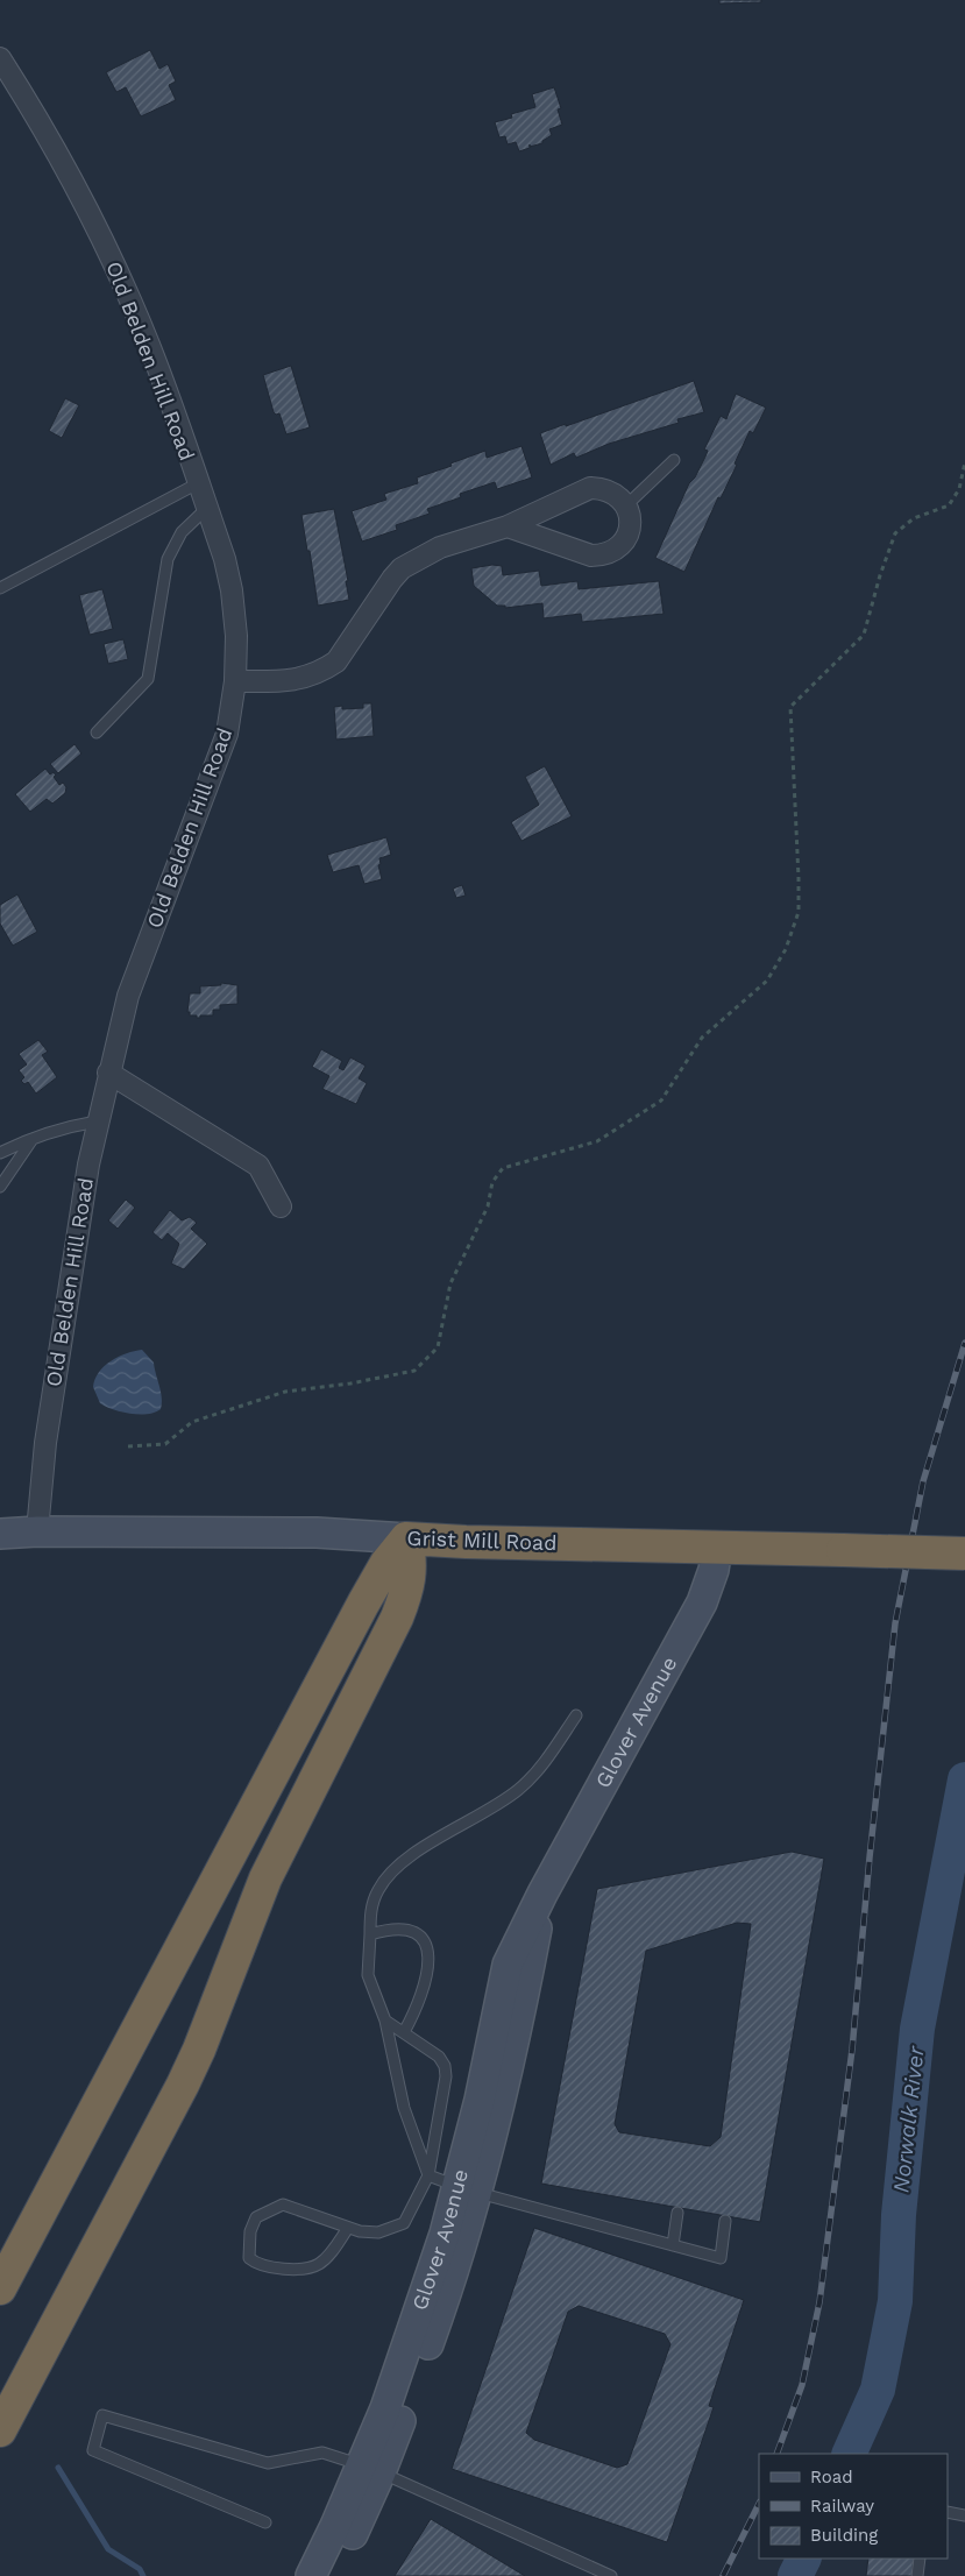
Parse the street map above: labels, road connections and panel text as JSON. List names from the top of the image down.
{
  "streets": {
    "highway": ["Grist Mill Road"],
    "street": ["Old Belden Hill Road", "Glover Avenue"]
  },
  "crossings": [
    ["Old Belden Hill Road", "Grist Mill Road"],
    ["Grist Mill Road", "Glover Avenue"]
  ],
  "water": ["Norwalk River"],
  "legend": ["Road", "Railway", "Building"]
}
